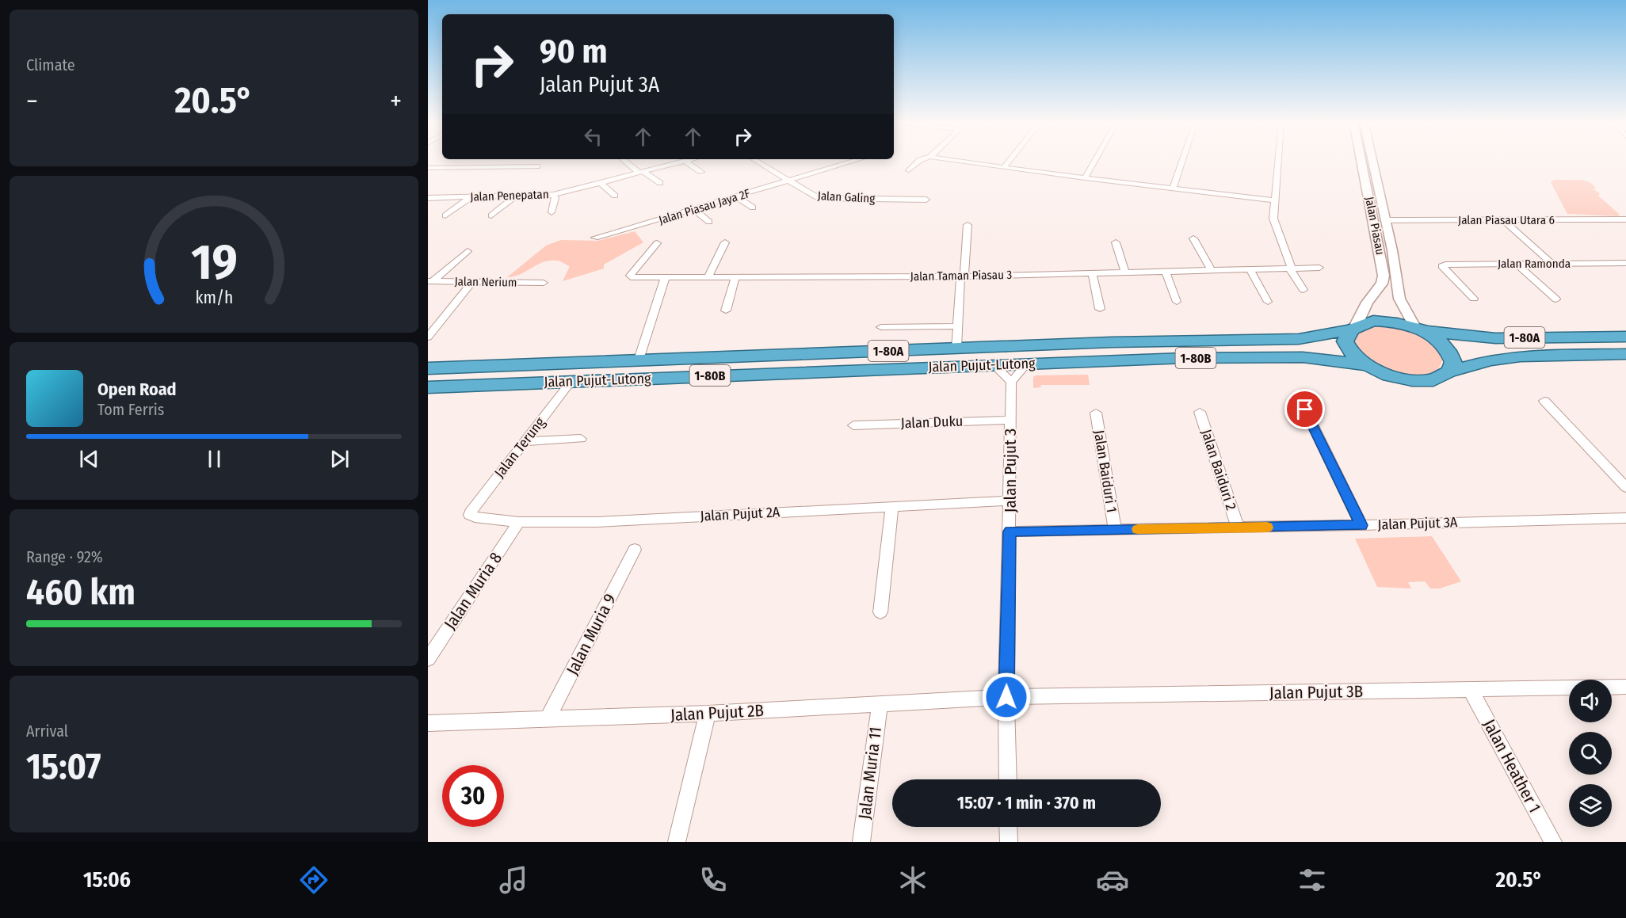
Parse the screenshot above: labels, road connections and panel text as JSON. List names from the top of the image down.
{
  "streets": {
    "highway": ["1-80A", "1-80B", "Jalan Pujut-Lutong"],
    "street": [
      "Jalan Penepatan",
      "Jalan Galing",
      "Jalan Piasau Jaya 2F",
      "Jalan Piasau Utara 6",
      "Jalan Piasau",
      "Jalan Ramonda",
      "Jalan Taman Piasau 3",
      "Jalan Nerium",
      "Jalan Duku",
      "Jalan Terung",
      "Jalan Baiduri 2",
      "Jalan Pujut 3",
      "Jalan Baiduri 1",
      "Jalan Pujut 2A",
      "Jalan Pujut 3A",
      "Jalan Muria 8",
      "Jalan Muria 9",
      "Jalan Pujut 3B",
      "Jalan Pujut 2B",
      "Jalan Heather 1",
      "Jalan Muria 11"
    ]
  },
  "crossings": [
    ["Jalan Galing", "Jalan Piasau Jaya 2F"],
    ["Jalan Piasau Utara 6", "Jalan Piasau"],
    ["Jalan Piasau", "1-80A"],
    ["Jalan Piasau", "Jalan Pujut-Lutong"],
    ["1-80A", "Jalan Pujut-Lutong"],
    ["Jalan Pujut-Lutong", "Jalan Terung"],
    ["Jalan Duku", "Jalan Pujut 3"],
    ["Jalan Terung", "Jalan Pujut 2A"],
    ["Jalan Baiduri 2", "Jalan Pujut 3A"],
    ["Jalan Pujut 3", "Jalan Pujut 2A"],
    ["Jalan Pujut 3", "Jalan Pujut 3A"],
    ["Jalan Pujut 3", "Jalan Pujut 3B"],
    ["Jalan Pujut 3", "Jalan Pujut 2B"],
    ["Jalan Baiduri 1", "Jalan Pujut 3A"],
    ["Jalan Pujut 2A", "Jalan Muria 8"],
    ["Jalan Muria 9", "Jalan Pujut 2B"],
    ["Jalan Pujut 3B", "Jalan Pujut 2B"],
    ["Jalan Pujut 3B", "Jalan Heather 1"],
    ["Jalan Pujut 2B", "Jalan Muria 11"]
  ],
  "page": {
    "tile": [
      "Climate",
      ["Range · 92%", "460 km"],
      ["Arrival", "15:07"]
    ],
    "turn": ["90 m", "Jalan Pujut 3A"],
    "heat": ["−", "20.5°", "+"],
    "song": ["Open Road", "Tom Ferris"],
    "limit": "30",
    "trip": "15:07 · 1 min · 370 m",
    "tabs": ["15:06", "20.5°"],
    "gauge": ["19", "km/h"]
  }
}
